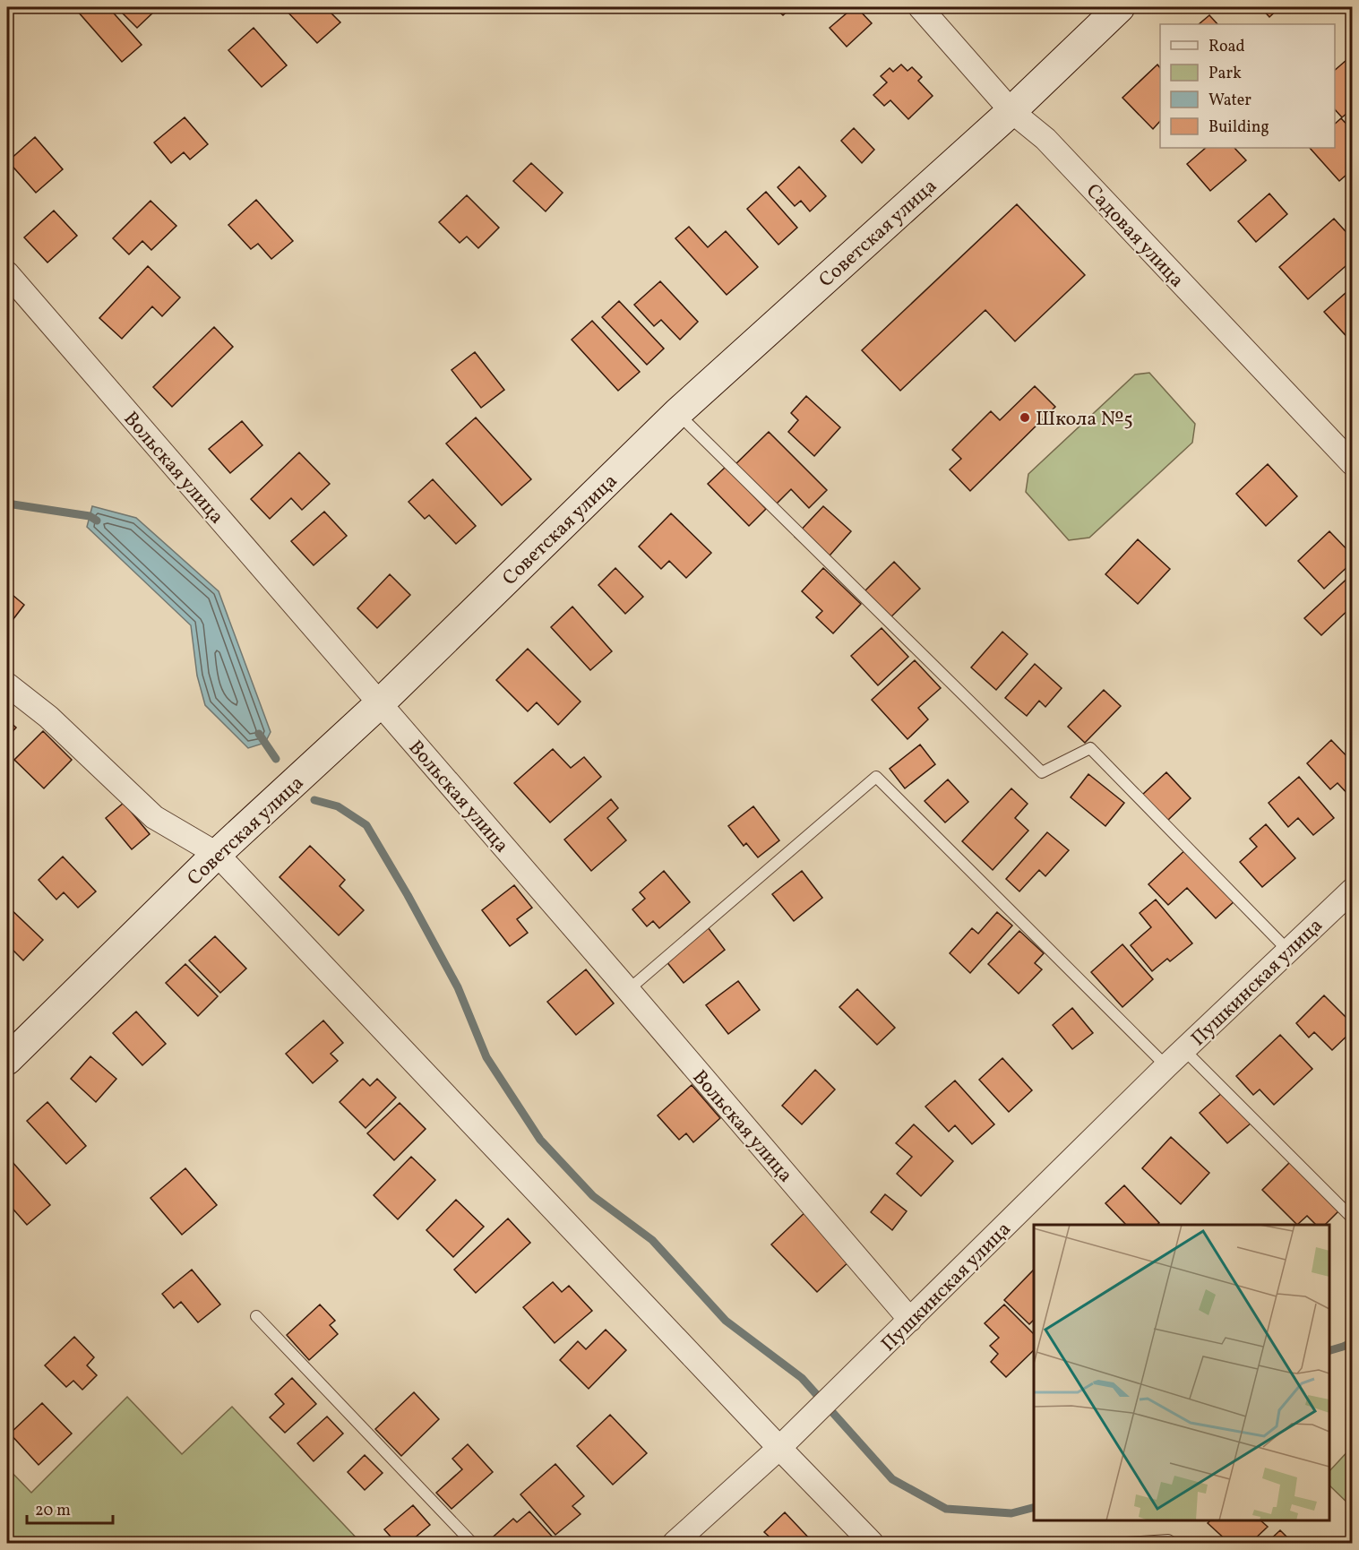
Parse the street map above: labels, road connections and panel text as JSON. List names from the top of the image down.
{
  "streets": {
    "main road": ["Советская улица"],
    "street": ["Садовая улица", "Вольская улица", "Пушкинская улица"]
  },
  "crossings": [
    ["Советская улица", "Садовая улица"],
    ["Советская улица", "Вольская улица"],
    ["Вольская улица", "Пушкинская улица"]
  ],
  "places": ["Школа №5"],
  "legend": [
    "Road",
    "Park",
    "Water",
    "Building"
  ],
  "scale_bar": "20 m"
}
